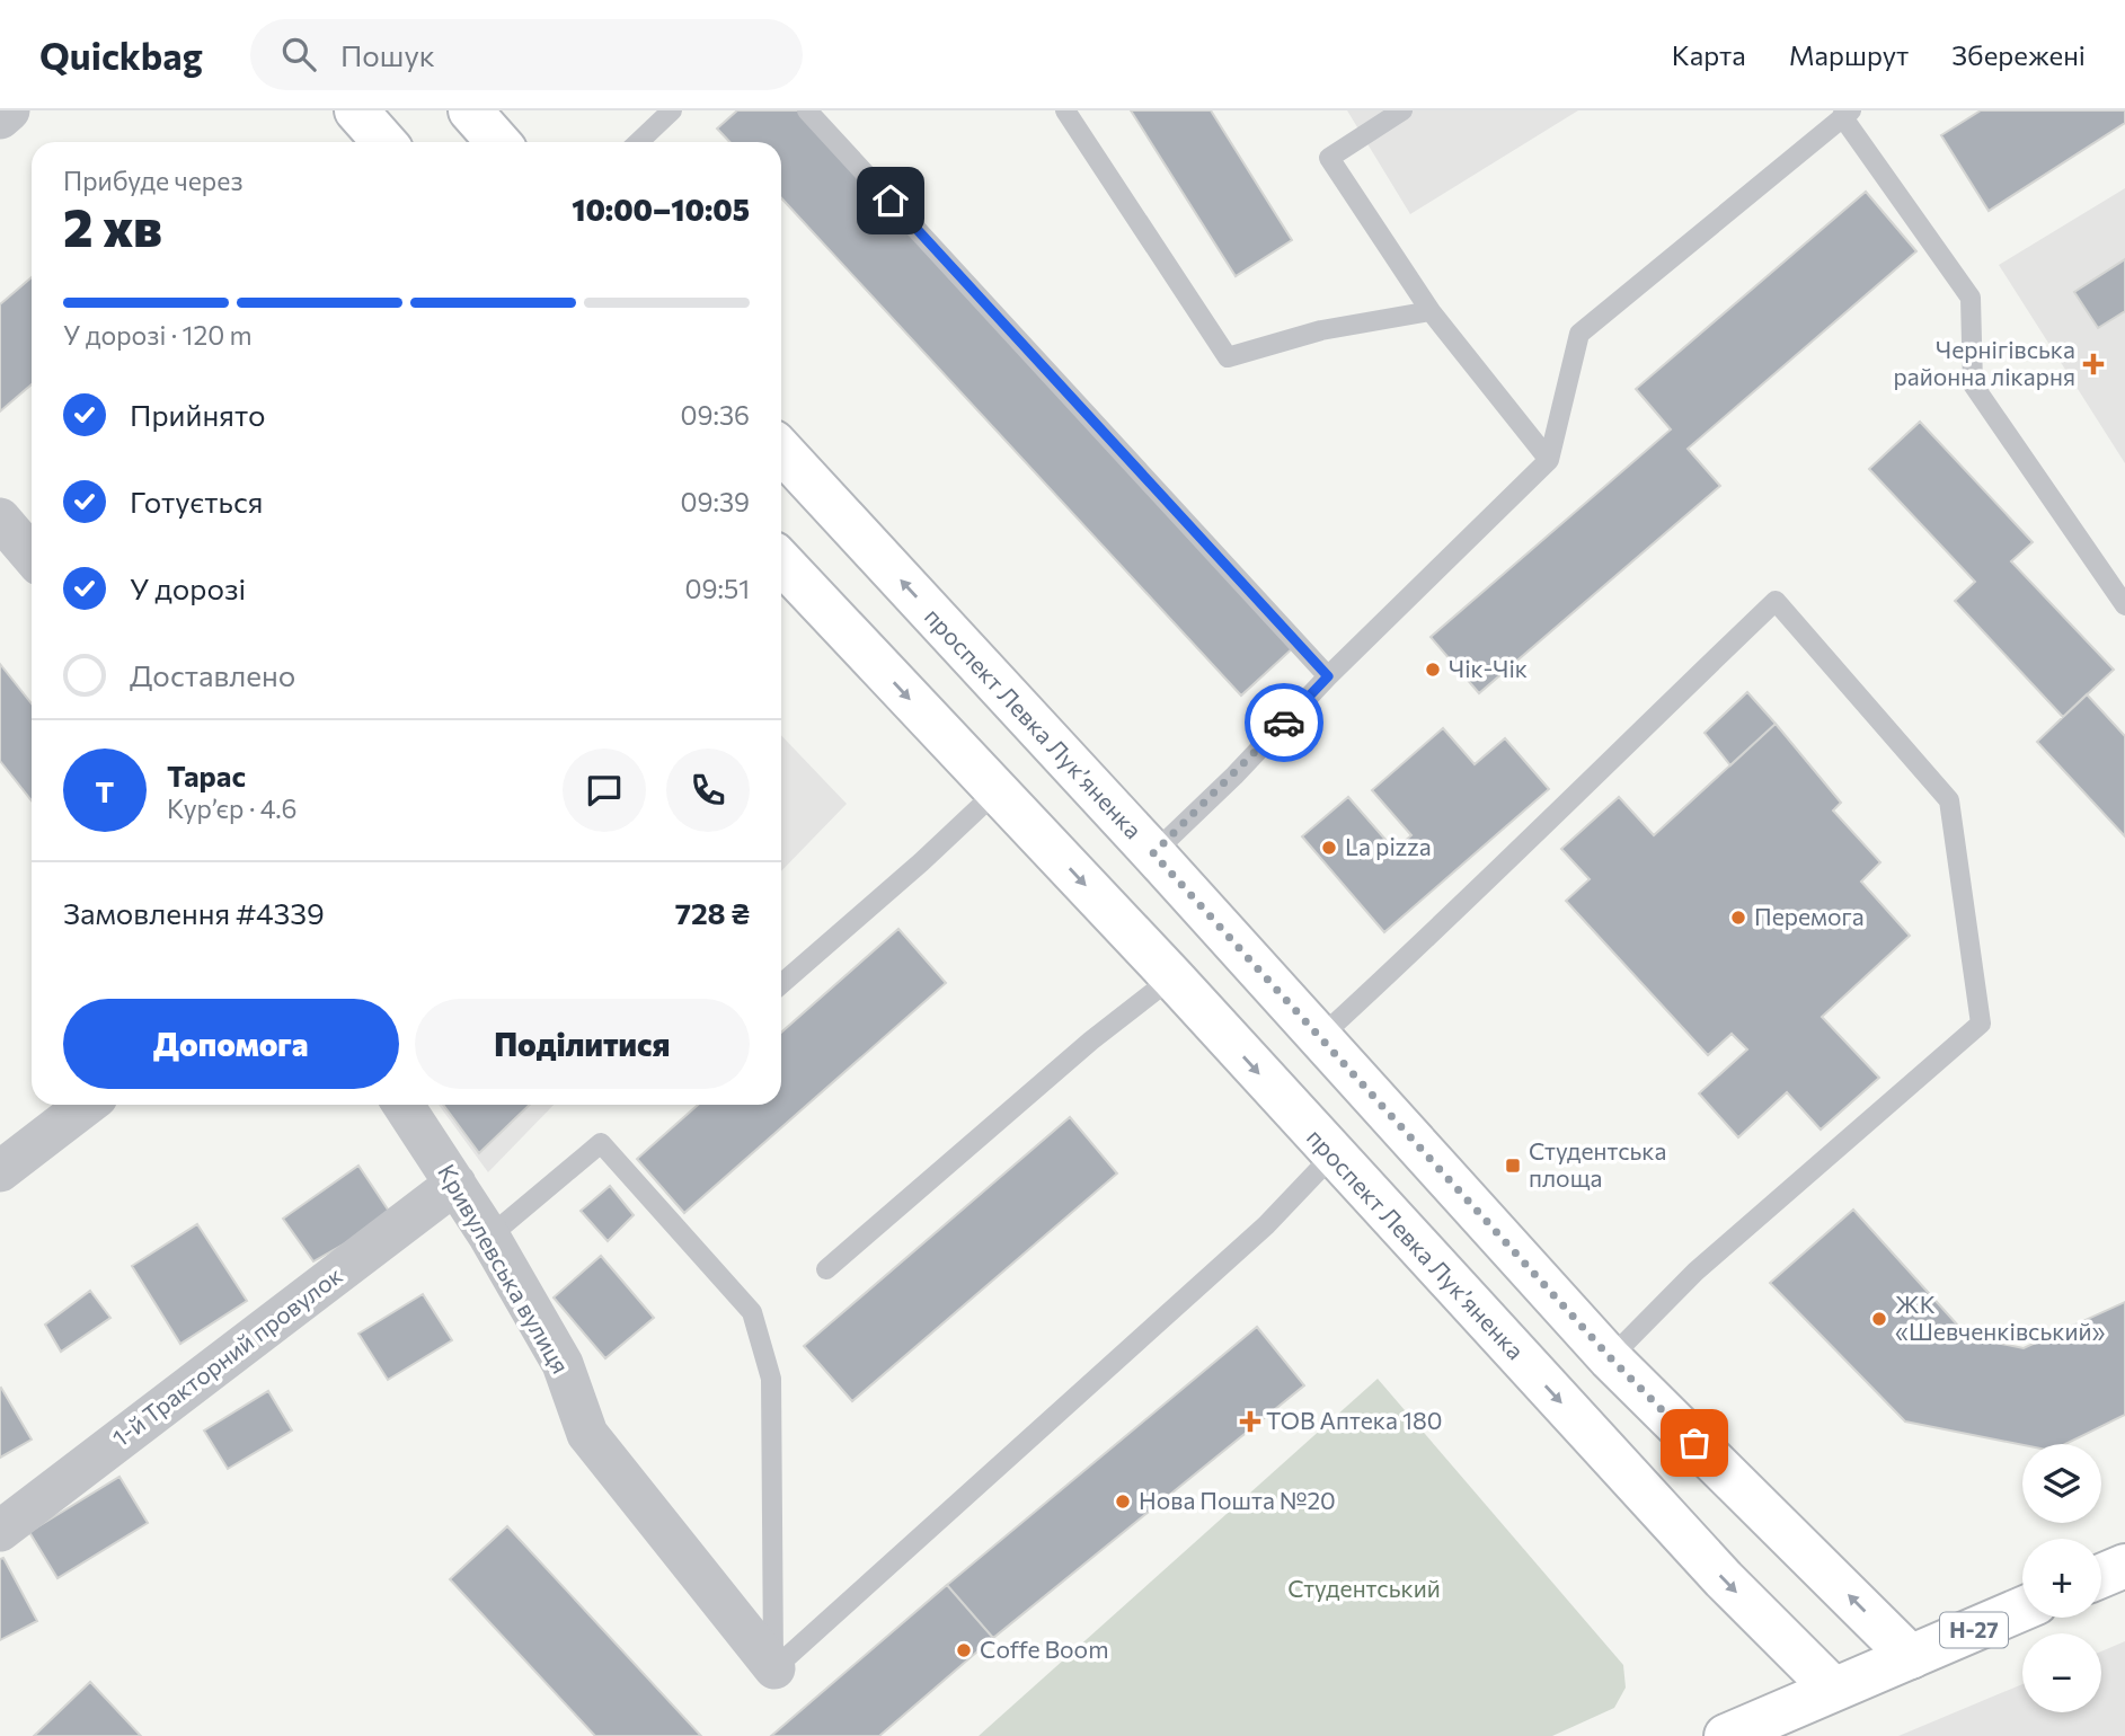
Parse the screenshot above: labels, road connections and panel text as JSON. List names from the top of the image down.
{
  "streets": {
    "main road": ["проспект Левка Лукʼяненка", "Н-27"],
    "street": ["Кривулевська вулиця", "1-й Тракторний провулок"]
  },
  "crossings": [
    ["проспект Левка Лукʼяненка", "Н-27"],
    ["Кривулевська вулиця", "1-й Тракторний провулок"]
  ],
  "parks": ["Студентський"],
  "places": {
    "health": ["Чернігівська районна лікарня", "ТОВ Аптека 180"],
    "other": [
      "Чік-Чік",
      "La pizza",
      "Перемога",
      "ЖК «Шевченківський»",
      "Нова Пошта №20",
      "Coffe Boom"
    ],
    "transit": ["Студентська площа"]
  },
  "page": {
    "header": "Quickbag",
    "search": "Пошук",
    "nav": ["Карта", "Маршрут", "Збережені"],
    "heading": ["2 хв", "Прибуде через", "10:00–10:05"],
    "panel": [
      "Тарас",
      "Кур’єр · 4.6",
      "Замовлення #4339",
      "728 ₴"
    ],
    "bar": "У дорозі · 120 m",
    "list": [
      ["Прийнято", "09:36"],
      ["Готується", "09:39"],
      ["У дорозі", "09:51"],
      "Доставлено"
    ],
    "round": "Т",
    "buttons": ["Допомога", "Поділитися"],
    "map_buttons": ["+", "−"]
  }
}
